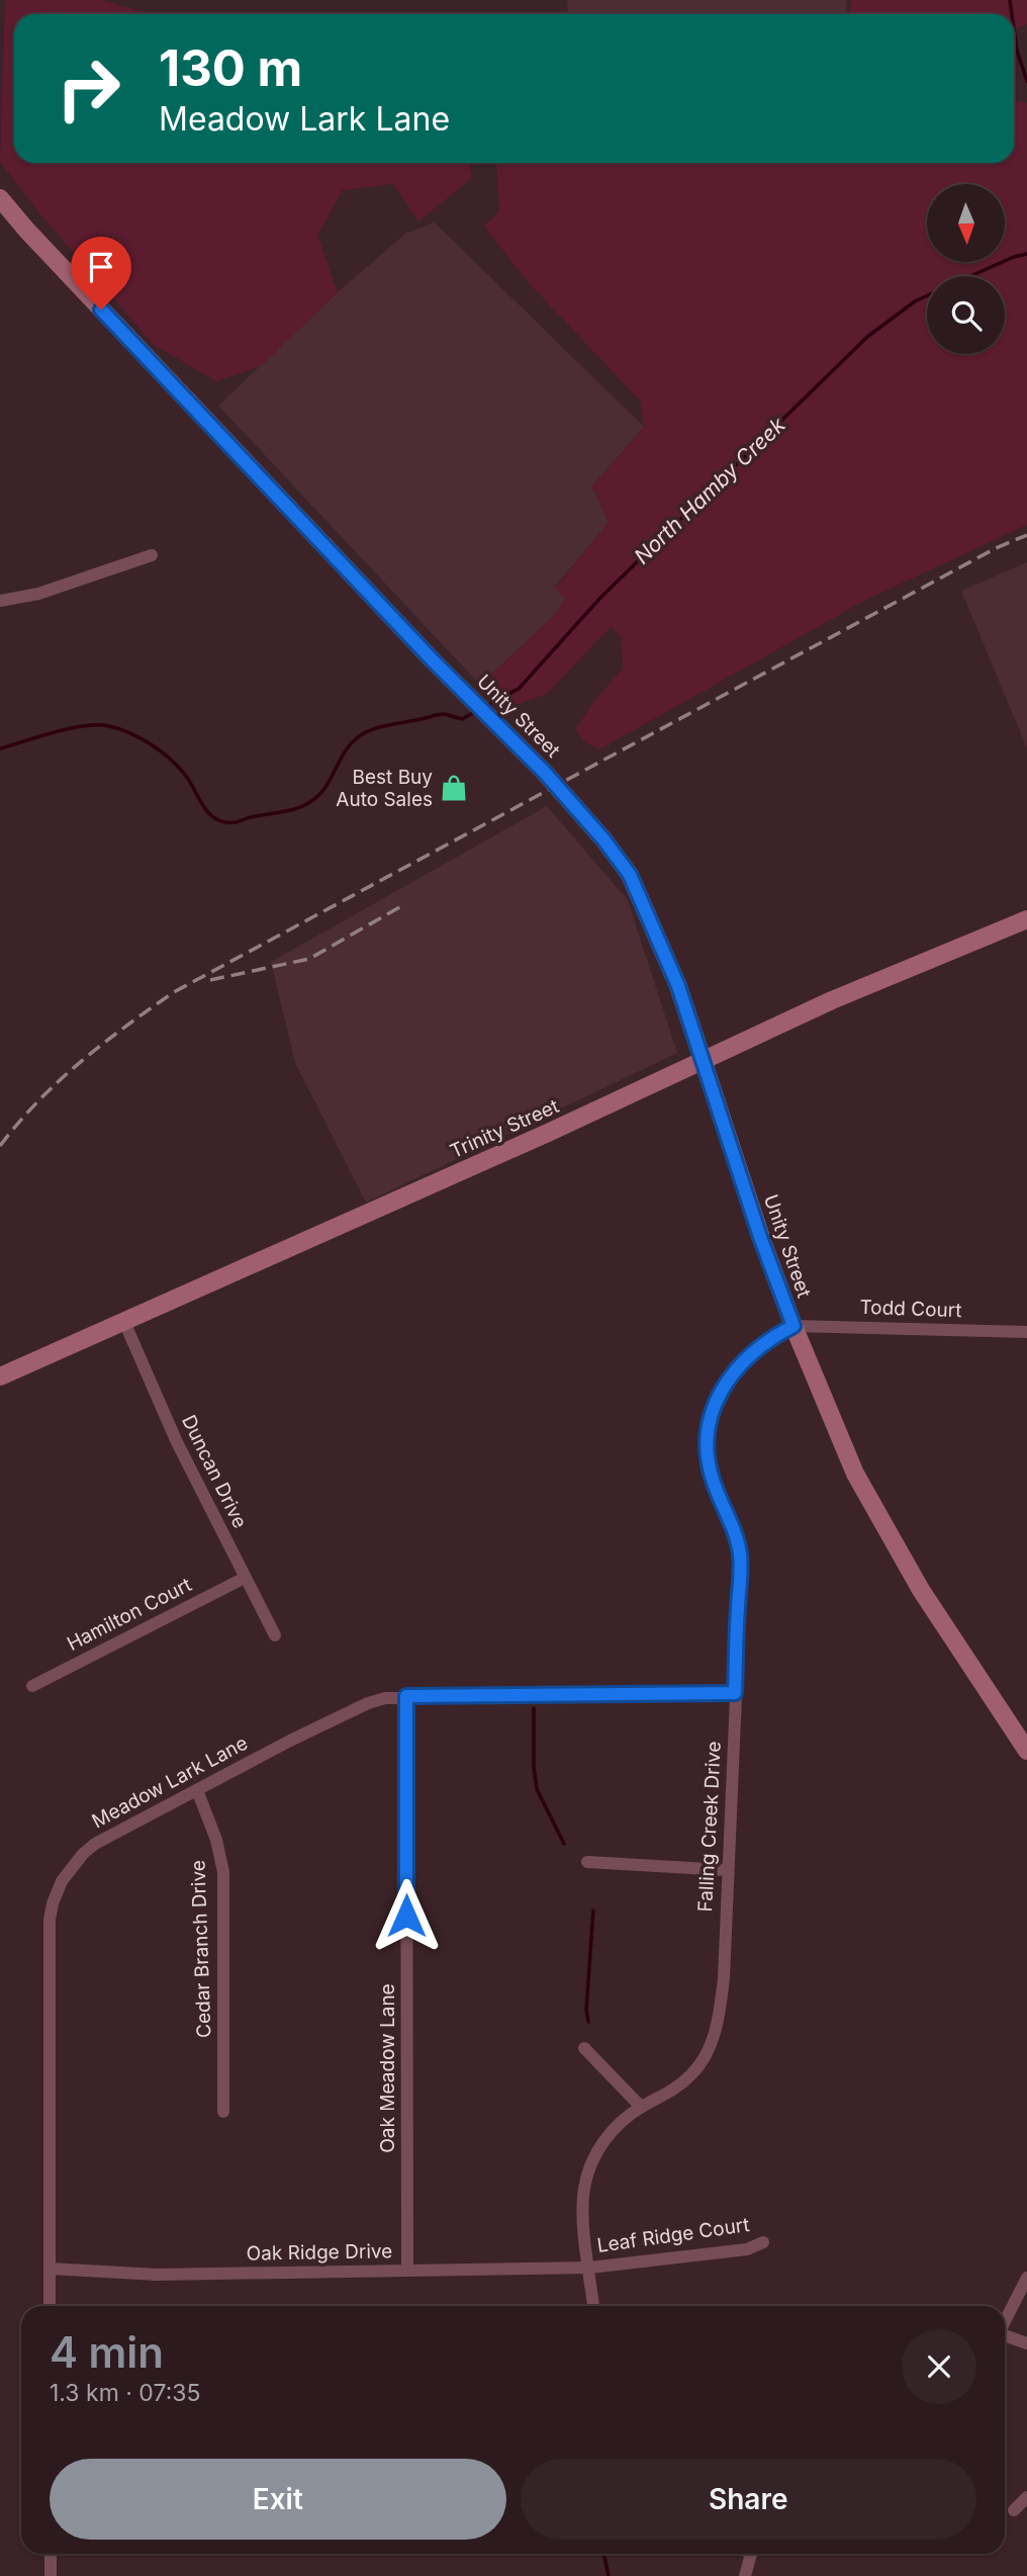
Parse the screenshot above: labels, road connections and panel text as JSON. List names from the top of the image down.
{
  "streets": {
    "street": [
      "Unity Street",
      "Trinity Street",
      "Todd Court",
      "Duncan Drive",
      "Hamilton Court",
      "Meadow Lark Lane",
      "Falling Creek Drive",
      "Cedar Branch Drive",
      "Oak Meadow Lane",
      "Leaf Ridge Court",
      "Oak Ridge Drive"
    ]
  },
  "crossings": [
    ["Unity Street", "Trinity Street"],
    ["Unity Street", "Todd Court"],
    ["Unity Street", "Falling Creek Drive"],
    ["Trinity Street", "Duncan Drive"],
    ["Todd Court", "Falling Creek Drive"],
    ["Duncan Drive", "Hamilton Court"],
    ["Meadow Lark Lane", "Falling Creek Drive"],
    ["Meadow Lark Lane", "Cedar Branch Drive"],
    ["Meadow Lark Lane", "Oak Meadow Lane"],
    ["Meadow Lark Lane", "Oak Ridge Drive"],
    ["Falling Creek Drive", "Leaf Ridge Court"],
    ["Falling Creek Drive", "Oak Ridge Drive"],
    ["Oak Meadow Lane", "Oak Ridge Drive"],
    ["Leaf Ridge Court", "Oak Ridge Drive"]
  ],
  "water": ["North Hamby Creek"],
  "places": {
    "shop": ["Best Buy Auto Sales"]
  },
  "north": "bottom",
  "page": {
    "turn": ["130 m", "Meadow Lark Lane"],
    "heading": ["4 min", "1.3 km · 07:35"],
    "buttons": ["Exit", "Share"]
  }
}
